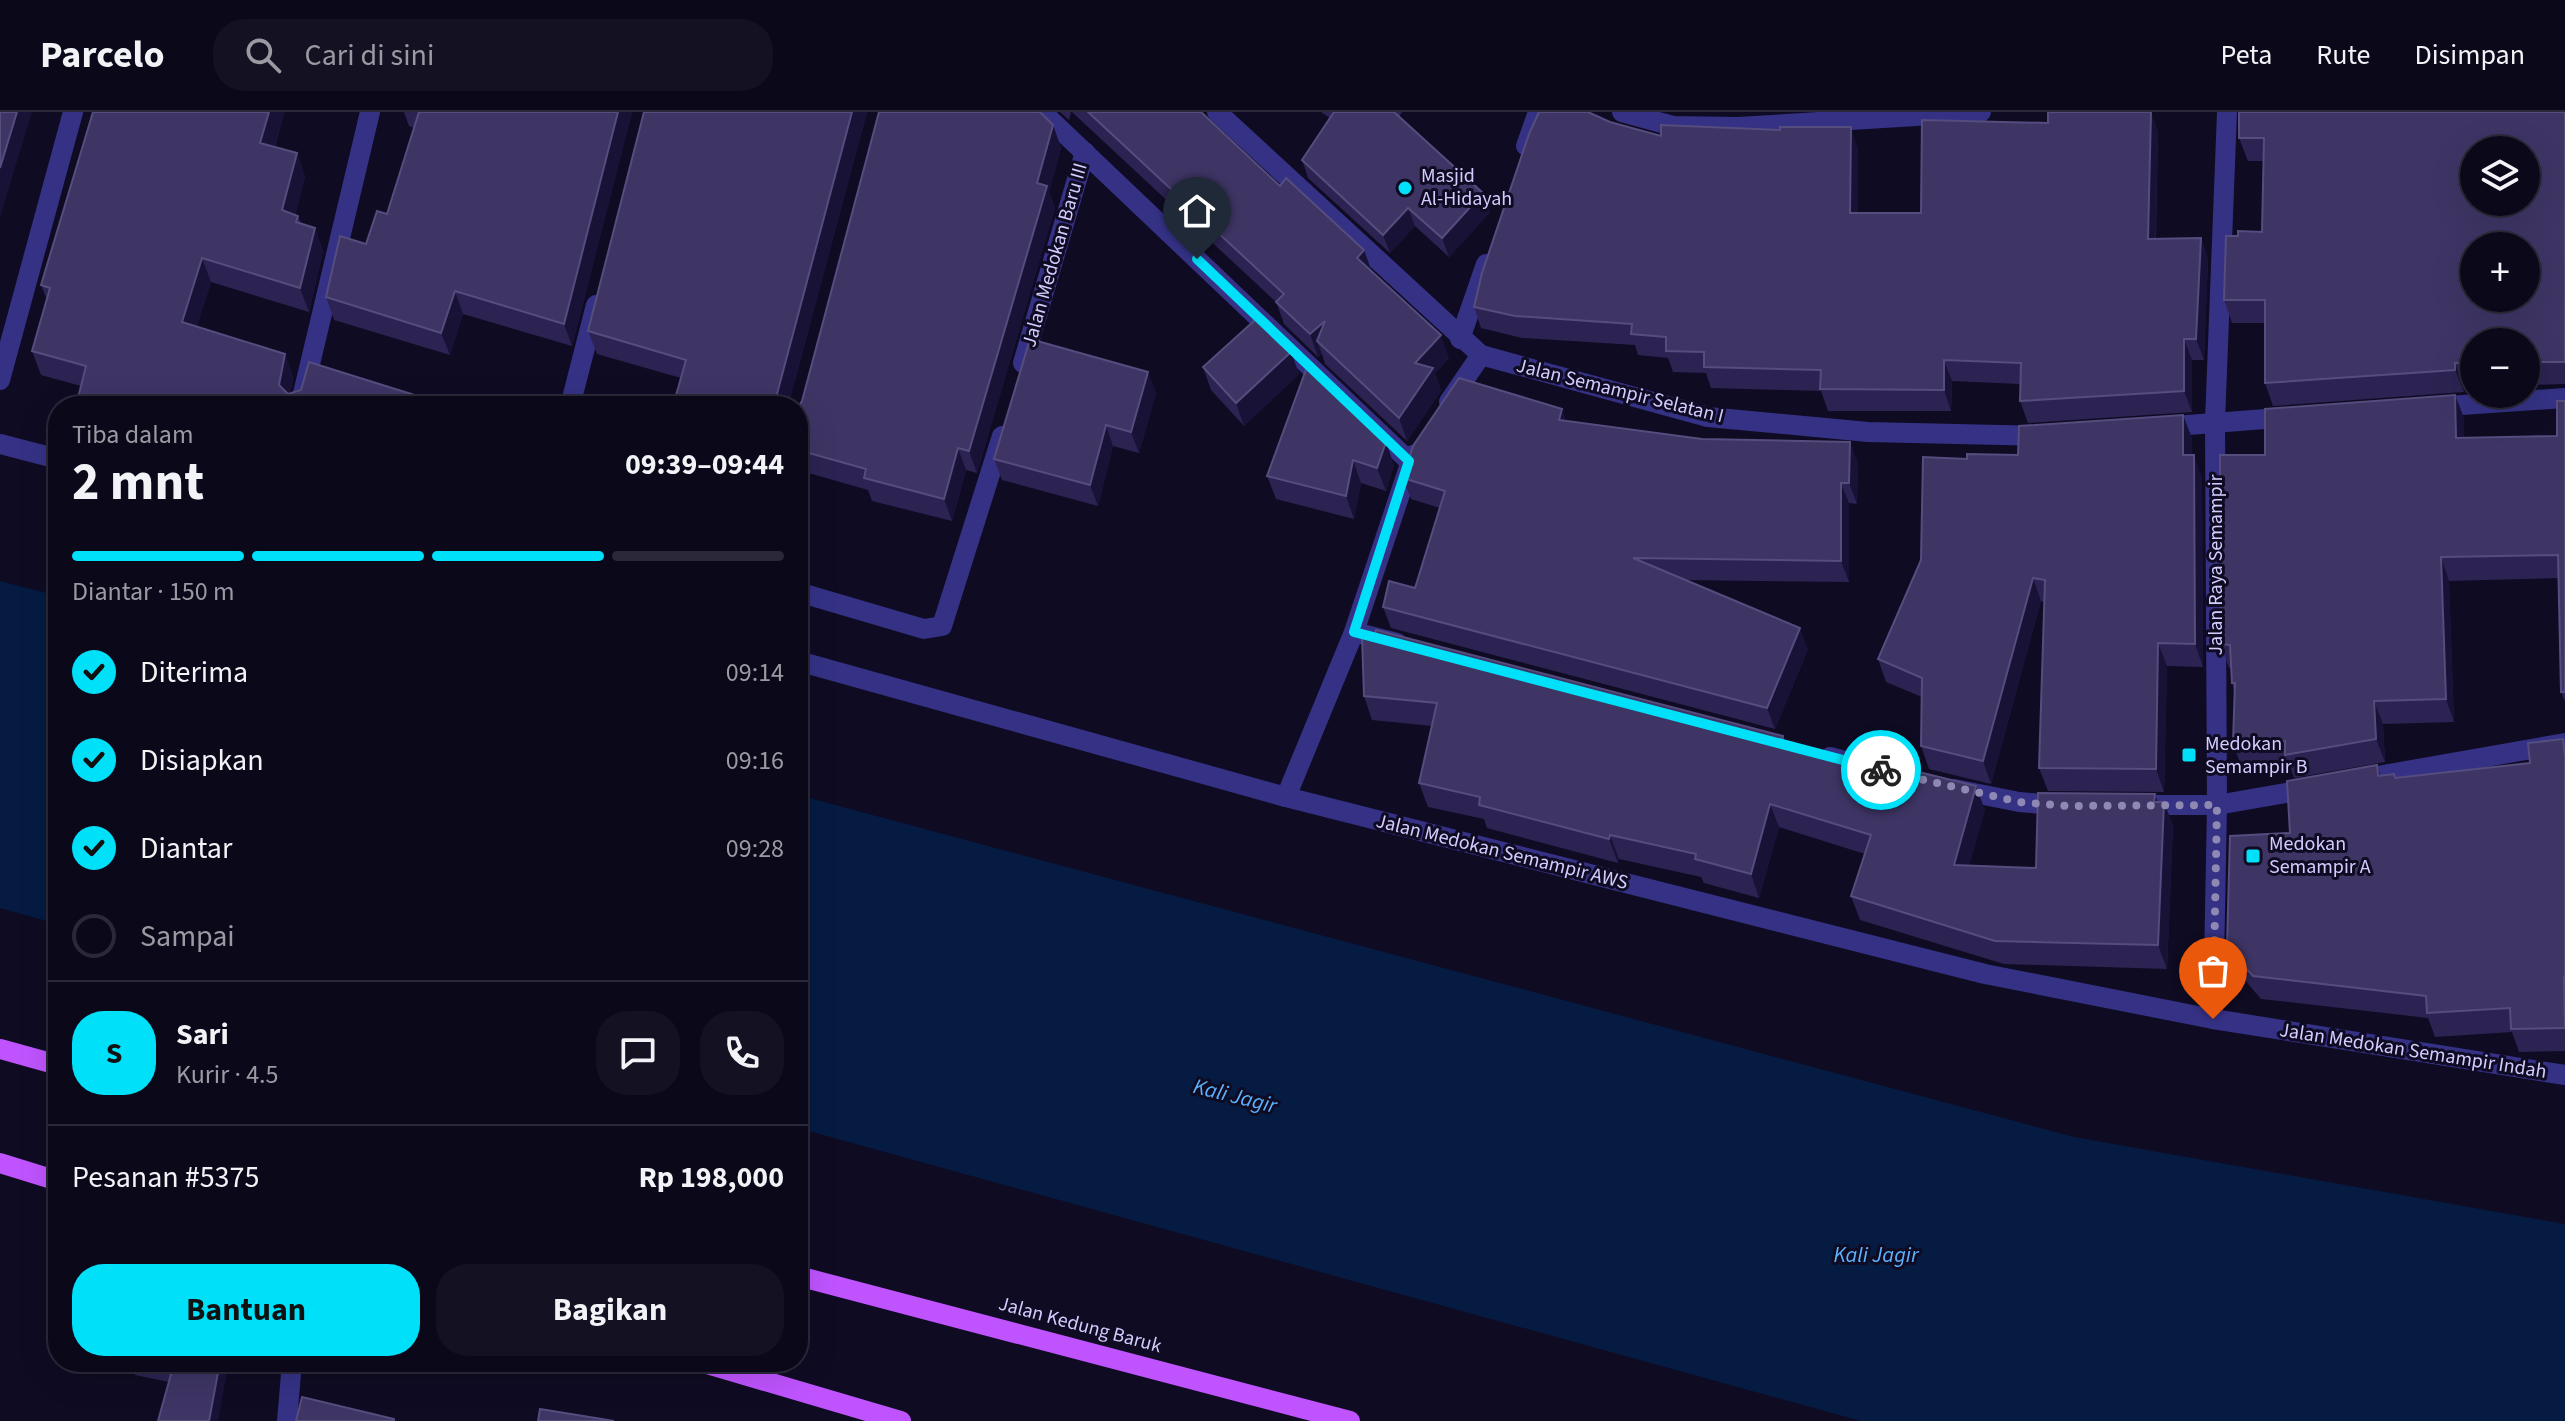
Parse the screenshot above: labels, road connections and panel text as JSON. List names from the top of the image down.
{
  "streets": {
    "main road": ["Jalan Kedung Baruk"],
    "street": [
      "Jalan Medokan Baru III",
      "Jalan Semampir Selatan I",
      "Jalan Raya Semampir",
      "Jalan Medokan Semampir AWS",
      "Jalan Medokan Semampir Indah"
    ]
  },
  "crossings": [
    ["Jalan Raya Semampir", "Jalan Medokan Semampir AWS"],
    ["Jalan Raya Semampir", "Jalan Medokan Semampir Indah"],
    ["Jalan Medokan Semampir AWS", "Jalan Medokan Semampir Indah"]
  ],
  "water": ["Kali Jagir"],
  "places": {
    "other": ["Masjid Al-Hidayah"],
    "transit": ["Medokan Semampir B", "Medokan Semampir A"]
  },
  "page": {
    "header": "Parcelo",
    "search": "Cari di sini",
    "nav": ["Peta", "Rute", "Disimpan"],
    "map_buttons": ["+", "−"],
    "heading": ["2 mnt", "Tiba dalam", "09:39–09:44"],
    "panel": [
      "Sari",
      "Kurir · 4.5",
      "Pesanan #5375",
      "Rp 198,000"
    ],
    "bar": "Diantar · 150 m",
    "list": [
      ["Diterima", "09:14"],
      ["Disiapkan", "09:16"],
      ["Diantar", "09:28"],
      "Sampai"
    ],
    "round": "S",
    "buttons": ["Bantuan", "Bagikan"]
  }
}
